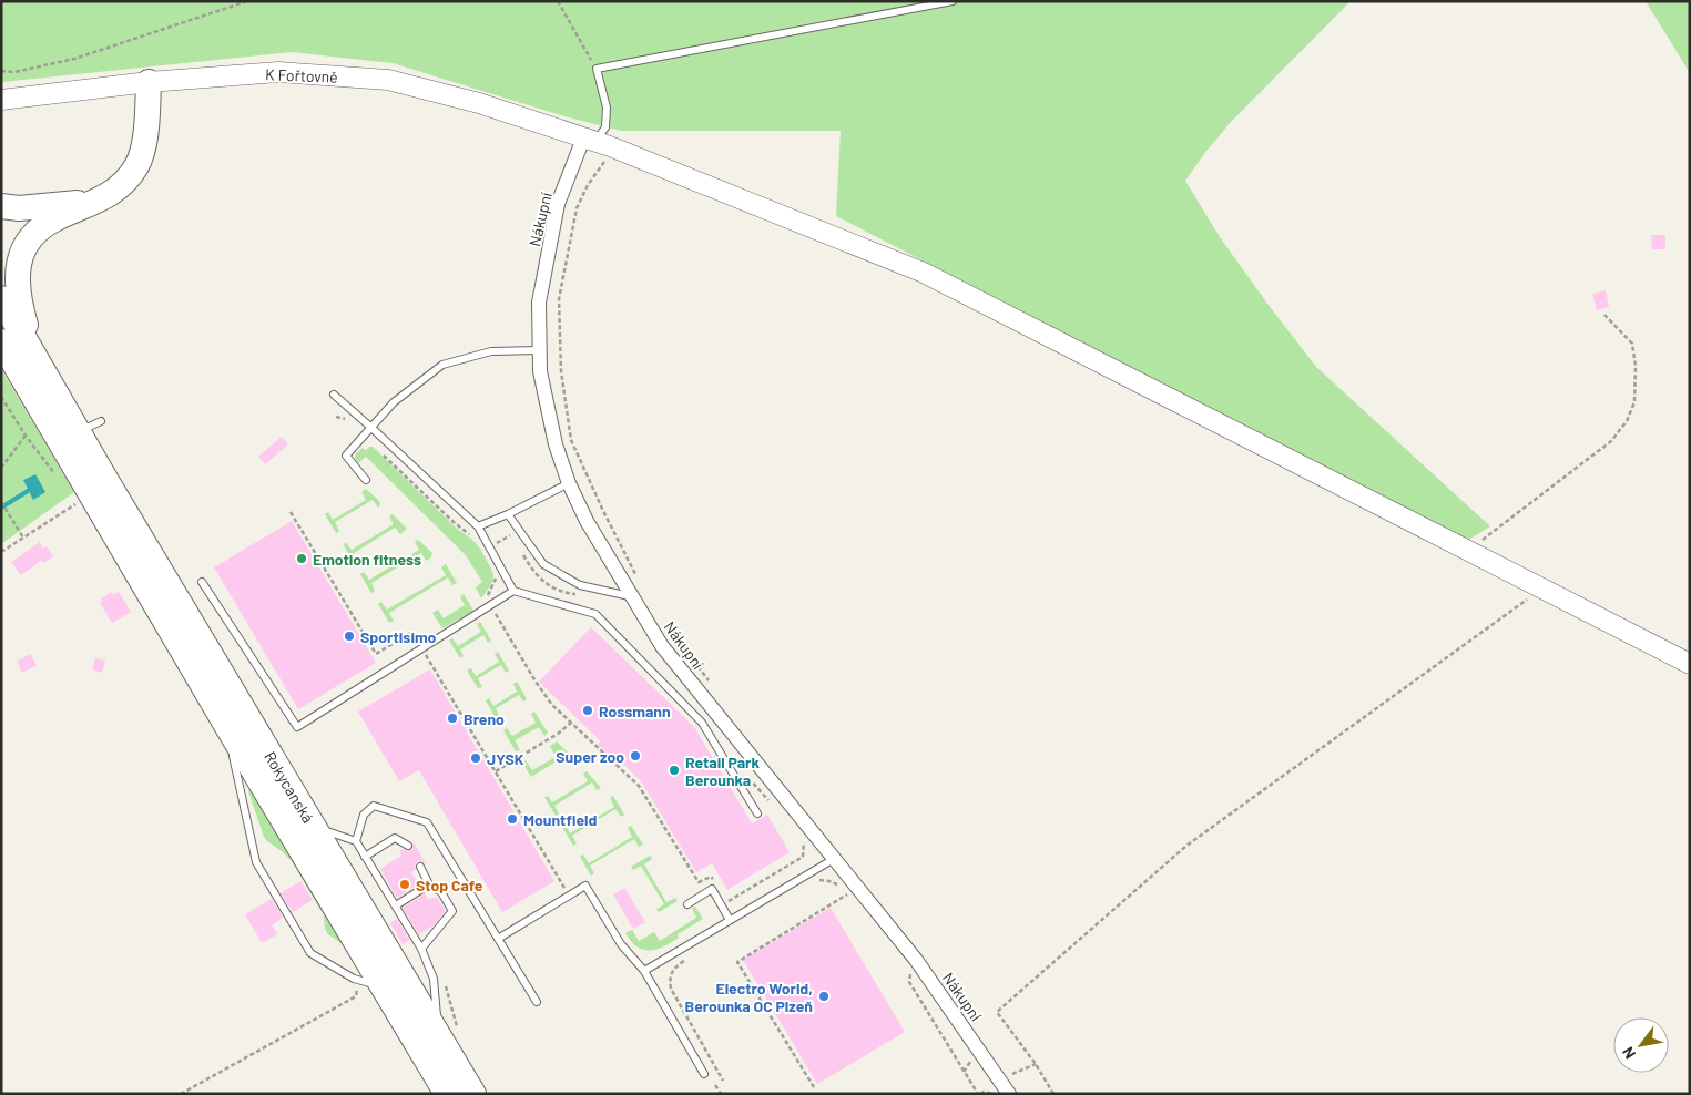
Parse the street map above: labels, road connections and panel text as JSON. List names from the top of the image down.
{
  "streets": {
    "highway": ["Rokycanská"],
    "street": ["K Fořtovně", "Nákupní"]
  },
  "crossings": [
    ["K Fořtovně", "Nákupní"]
  ],
  "places": [
    "Emotion fitness",
    "Sportisimo",
    "Rossmann",
    "Breno",
    "Super zoo",
    "JYSK",
    "Retail Park Berounka",
    "Mountfield",
    "Stop Cafe",
    "Electro World, Berounka OC Plzeň"
  ],
  "north": "bottom left"
}
